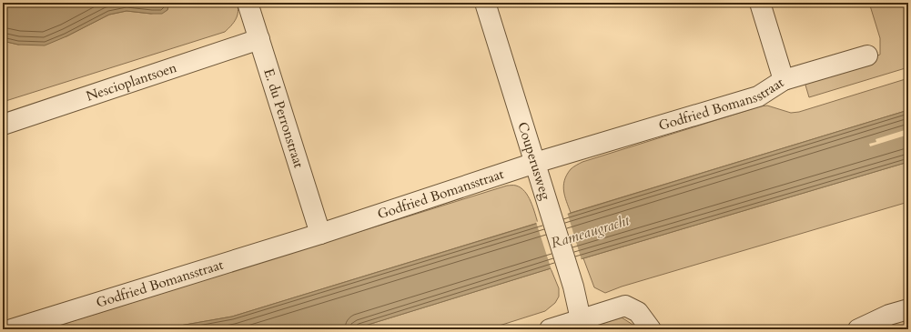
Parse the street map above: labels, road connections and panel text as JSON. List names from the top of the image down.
{
  "streets": {
    "street": [
      "Nescioplantsoen",
      "Godfried Bomansstraat",
      "E. du Perronstraat",
      "Couperusweg"
    ]
  },
  "crossings": [
    ["Nescioplantsoen", "E. du Perronstraat"],
    ["Godfried Bomansstraat", "E. du Perronstraat"],
    ["Godfried Bomansstraat", "Couperusweg"]
  ],
  "water": ["Rameaugracht"]
}
